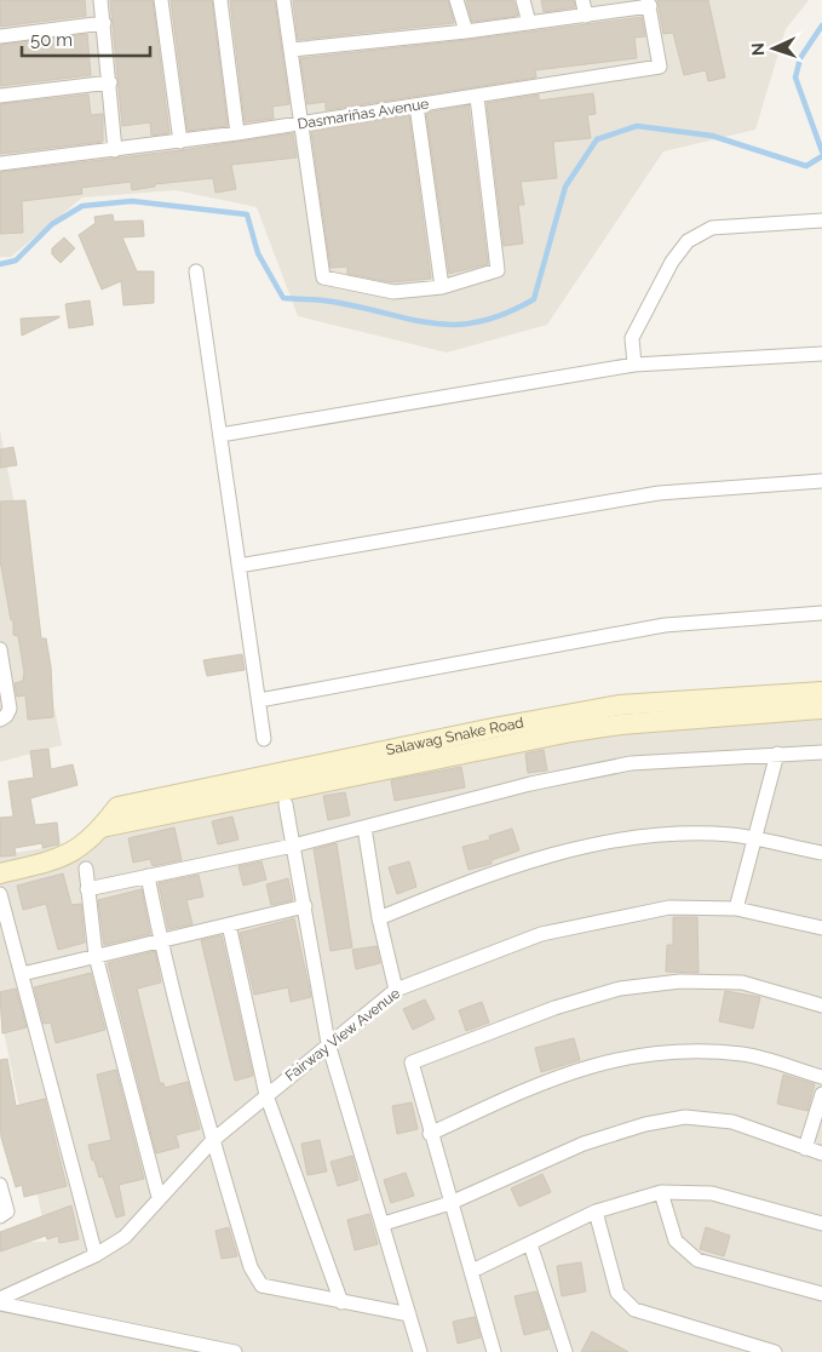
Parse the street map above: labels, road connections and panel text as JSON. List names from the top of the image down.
{
  "streets": {
    "main road": ["Salawag Snake Road"],
    "street": ["Dasmariñas Avenue", "Fairway View Avenue"]
  },
  "scale_bar": "50 m",
  "north": "left"
}
